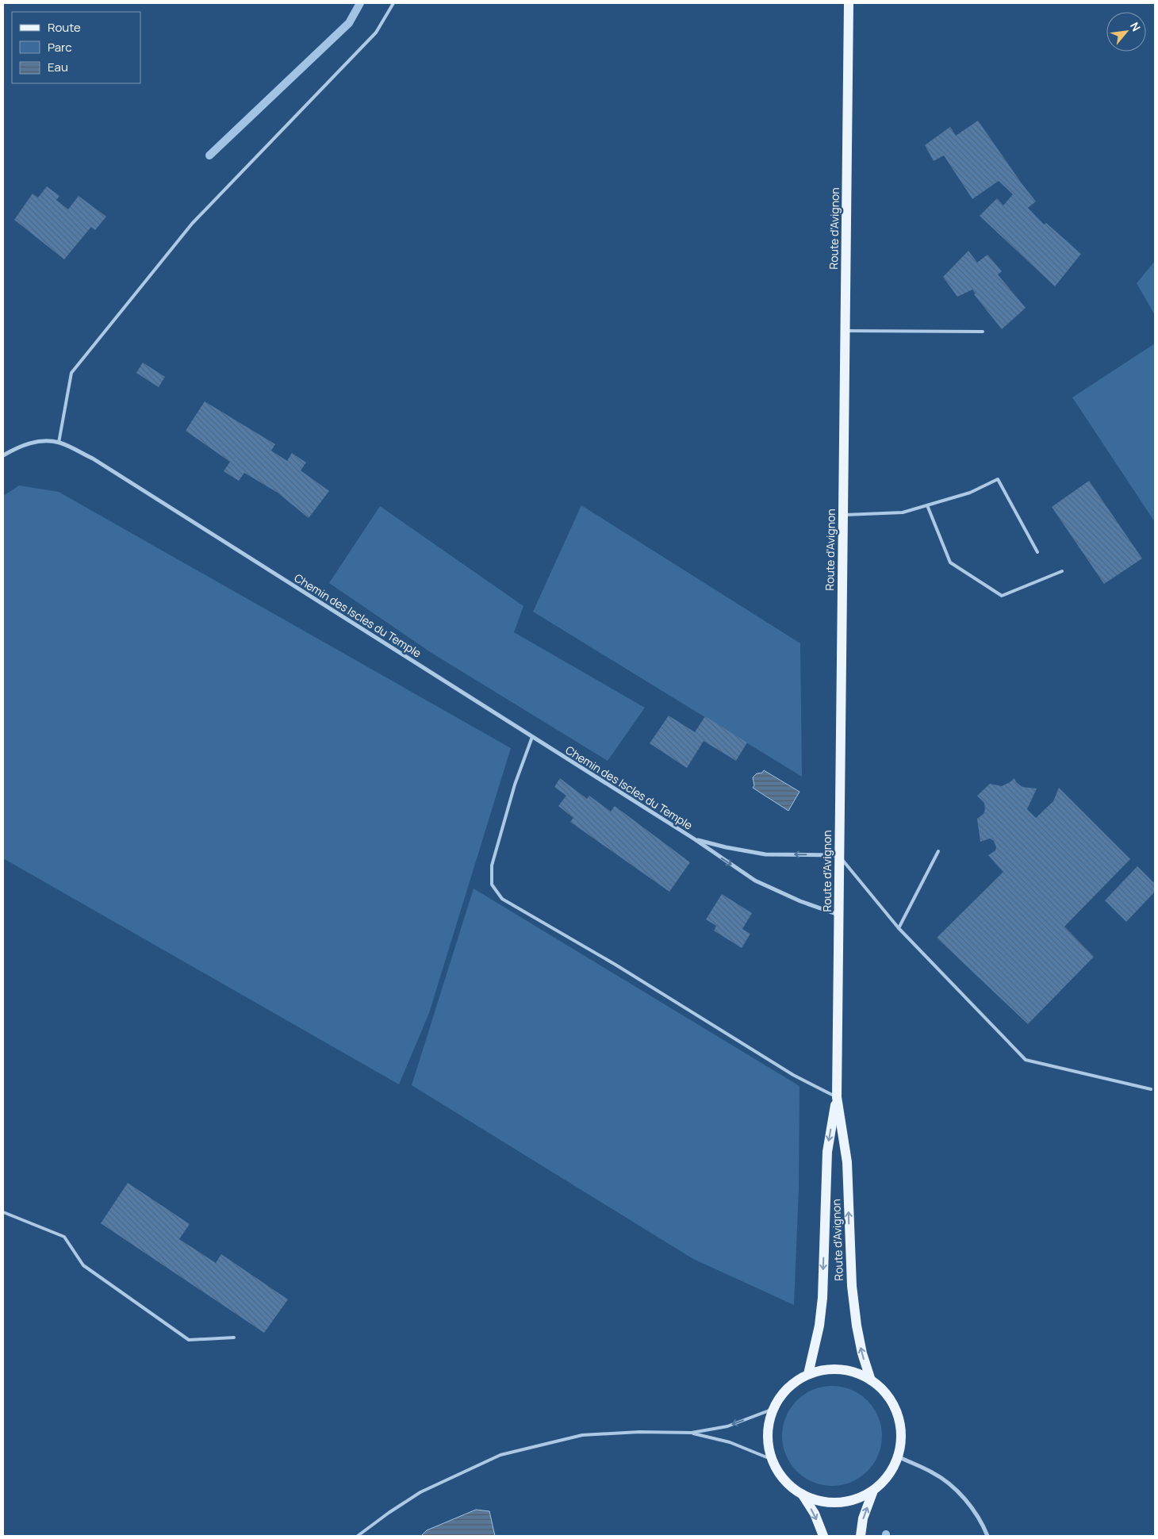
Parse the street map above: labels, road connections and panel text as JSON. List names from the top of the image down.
{
  "streets": {
    "main road": ["Route d'Avignon"],
    "street": ["Chemin des Iscles du Temple"]
  },
  "crossings": [
    ["Route d'Avignon", "Chemin des Iscles du Temple"]
  ],
  "legend": ["Route", "Parc", "Eau"],
  "north": "top right"
}
